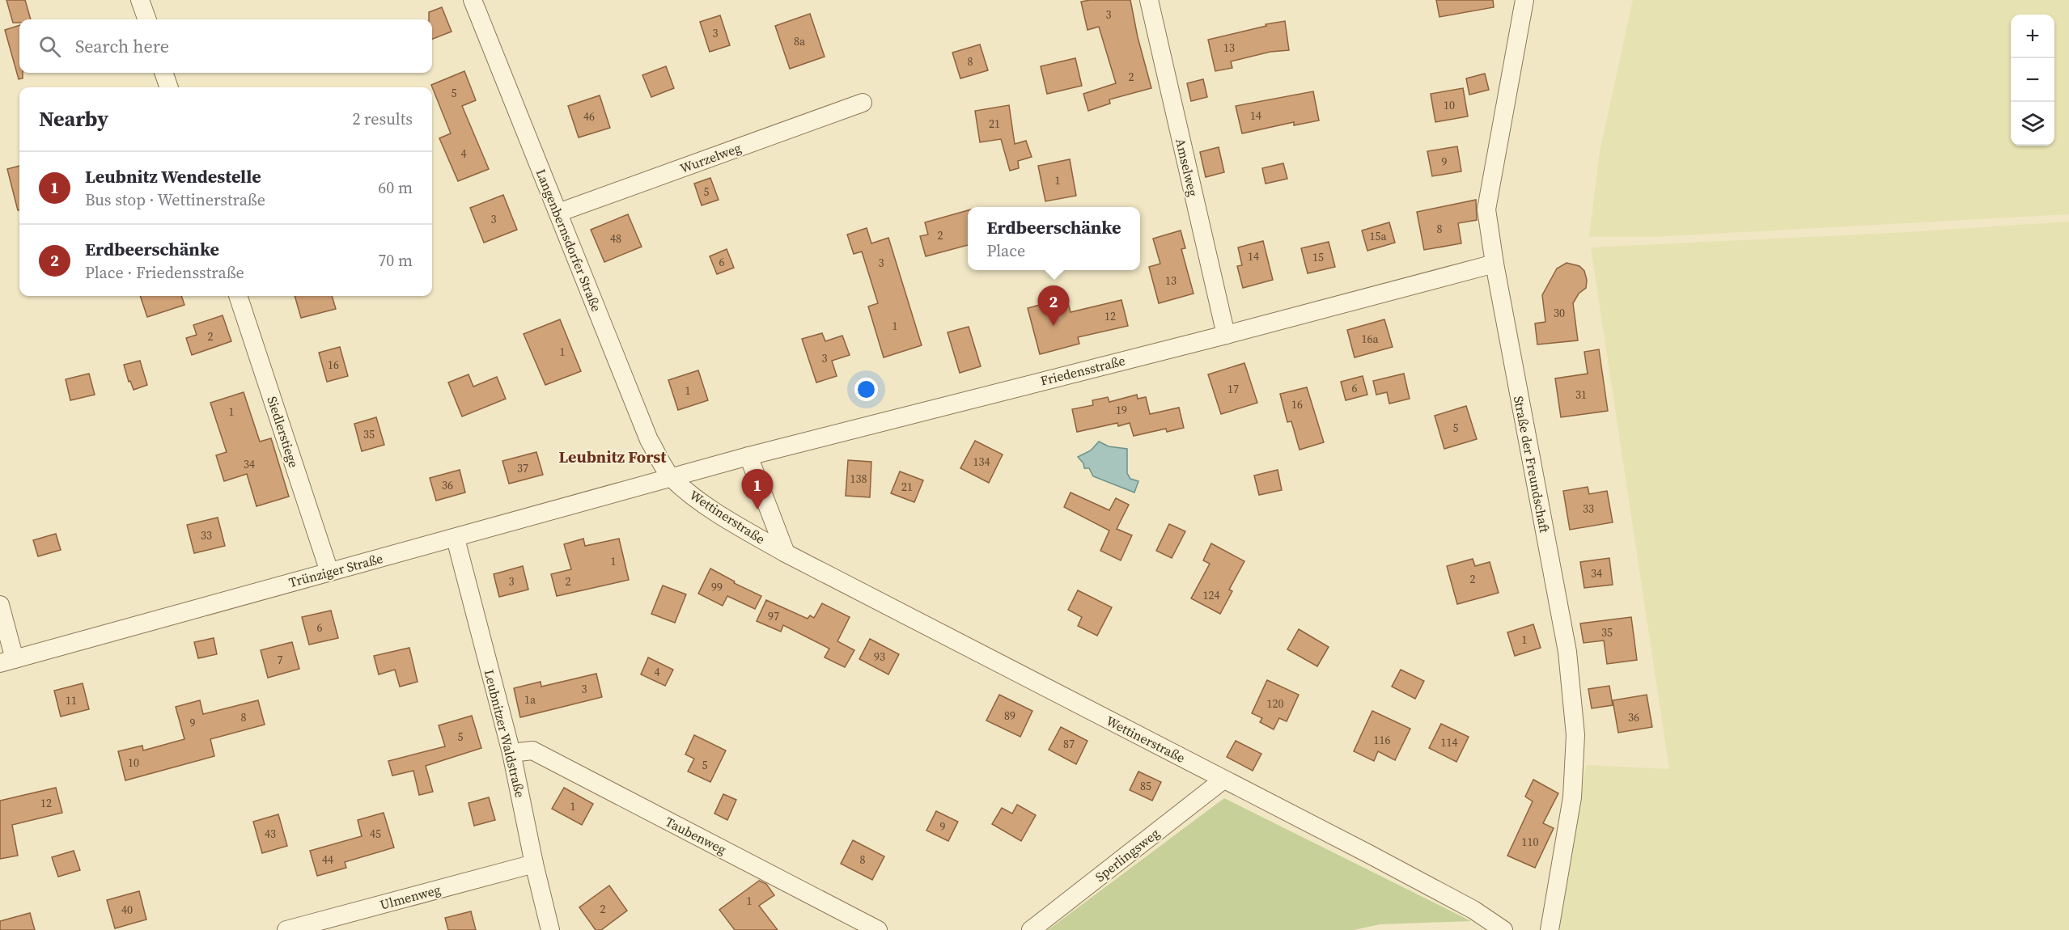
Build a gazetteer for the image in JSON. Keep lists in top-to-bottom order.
{
  "streets": {
    "street": [
      "Wurzelweg",
      "Amselweg",
      "Langenbernsdorfer Straße",
      "Friedensstraße",
      "Siedlerstiege",
      "Straße der Freundschaft",
      "Wettinerstraße",
      "Trünziger Straße",
      "Leubnitzer Waldstraße",
      "Taubenweg",
      "Sperlingsweg",
      "Ulmenweg"
    ]
  },
  "crossings": [
    ["Wurzelweg", "Langenbernsdorfer Straße"],
    ["Amselweg", "Friedensstraße"],
    ["Langenbernsdorfer Straße", "Friedensstraße"],
    ["Langenbernsdorfer Straße", "Wettinerstraße"],
    ["Langenbernsdorfer Straße", "Trünziger Straße"],
    ["Friedensstraße", "Straße der Freundschaft"],
    ["Friedensstraße", "Wettinerstraße"],
    ["Friedensstraße", "Trünziger Straße"],
    ["Siedlerstiege", "Trünziger Straße"],
    ["Wettinerstraße", "Trünziger Straße"],
    ["Wettinerstraße", "Sperlingsweg"],
    ["Trünziger Straße", "Leubnitzer Waldstraße"],
    ["Leubnitzer Waldstraße", "Taubenweg"],
    ["Leubnitzer Waldstraße", "Ulmenweg"]
  ],
  "districts": ["Leubnitz Forst"],
  "house_numbers": [
    "3",
    "3",
    "8a",
    "13",
    "8",
    "2",
    "5",
    "10",
    "14",
    "46",
    "21",
    "4",
    "9",
    "1",
    "5",
    "3",
    "8",
    "2",
    "15a",
    "48",
    "14",
    "15",
    "6",
    "3",
    "13",
    "30",
    "12",
    "1",
    "2",
    "16a",
    "1",
    "3",
    "16",
    "6",
    "17",
    "1",
    "31",
    "16",
    "19",
    "1",
    "5",
    "35",
    "134",
    "34",
    "37",
    "138",
    "36",
    "21",
    "33",
    "33",
    "1",
    "34",
    "2",
    "3",
    "2",
    "99",
    "124",
    "97",
    "6",
    "35",
    "1",
    "93",
    "7",
    "4",
    "3",
    "1a",
    "11",
    "120",
    "89",
    "8",
    "36",
    "9",
    "5",
    "116",
    "114",
    "87",
    "10",
    "5",
    "85",
    "12",
    "1",
    "9",
    "43",
    "45",
    "110",
    "44",
    "8",
    "1",
    "2",
    "40"
  ],
  "page": {
    "map_buttons": ["+", "−"],
    "search": "Search here",
    "heading": ["Nearby", "2 results"],
    "list": [
      {
        "mark": "1",
        "name": "Leubnitz Wendestelle",
        "note": "Bus stop · Wettinerstraße",
        "value": "60 m"
      },
      {
        "mark": "2",
        "name": "Erdbeerschänke",
        "note": "Place · Friedensstraße",
        "value": "70 m"
      }
    ],
    "popup": ["Erdbeerschänke", "Place"],
    "pins": ["2", "1"]
  }
}
